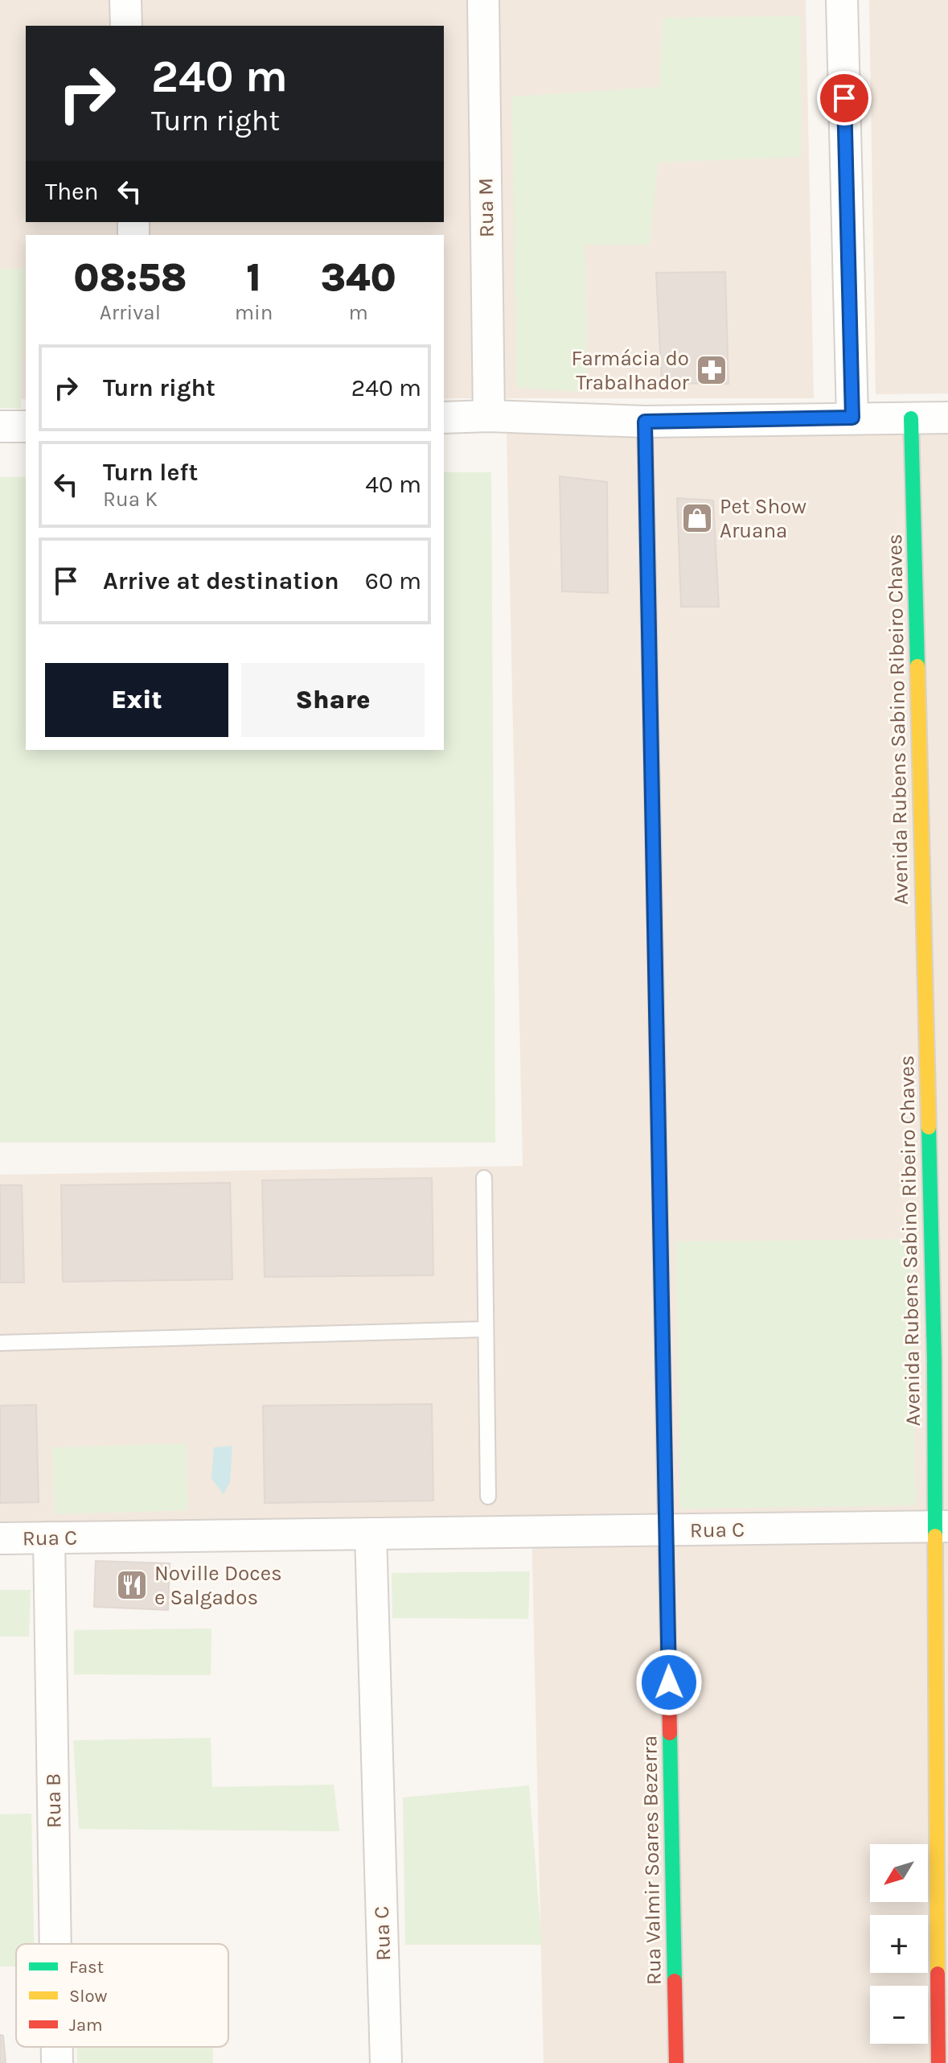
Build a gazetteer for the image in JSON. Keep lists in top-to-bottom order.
{
  "streets": {
    "street": [
      "Rua M",
      "Avenida Rubens Sabino Ribeiro Chaves",
      "Rua C",
      "Rua B",
      "Rua Valmir Soares Bezerra"
    ]
  },
  "crossings": [
    ["Avenida Rubens Sabino Ribeiro Chaves", "Rua C"],
    ["Rua C", "Rua B"],
    ["Rua C", "Rua Valmir Soares Bezerra"]
  ],
  "places": {
    "pharmacy": ["Farmácia do Trabalhador"],
    "shop": ["Pet Show Aruana"],
    "restaurant": ["Noville Doces e Salgados"]
  },
  "legend": ["Fast", "Slow", "Jam"],
  "north": "bottom left",
  "page": {
    "turn": ["240 m", "Turn right"],
    "then": "Then",
    "eta": [
      "08:58",
      "Arrival",
      "1",
      "min",
      "340",
      "m"
    ],
    "list": [
      {
        "name": "Turn right",
        "value": "240 m"
      },
      {
        "name": "Turn left",
        "note": "Rua K",
        "value": "40 m"
      },
      {
        "name": "Arrive at destination",
        "value": "60 m"
      }
    ],
    "buttons": ["Exit", "Share"],
    "map_buttons": ["+", "−"]
  }
}
